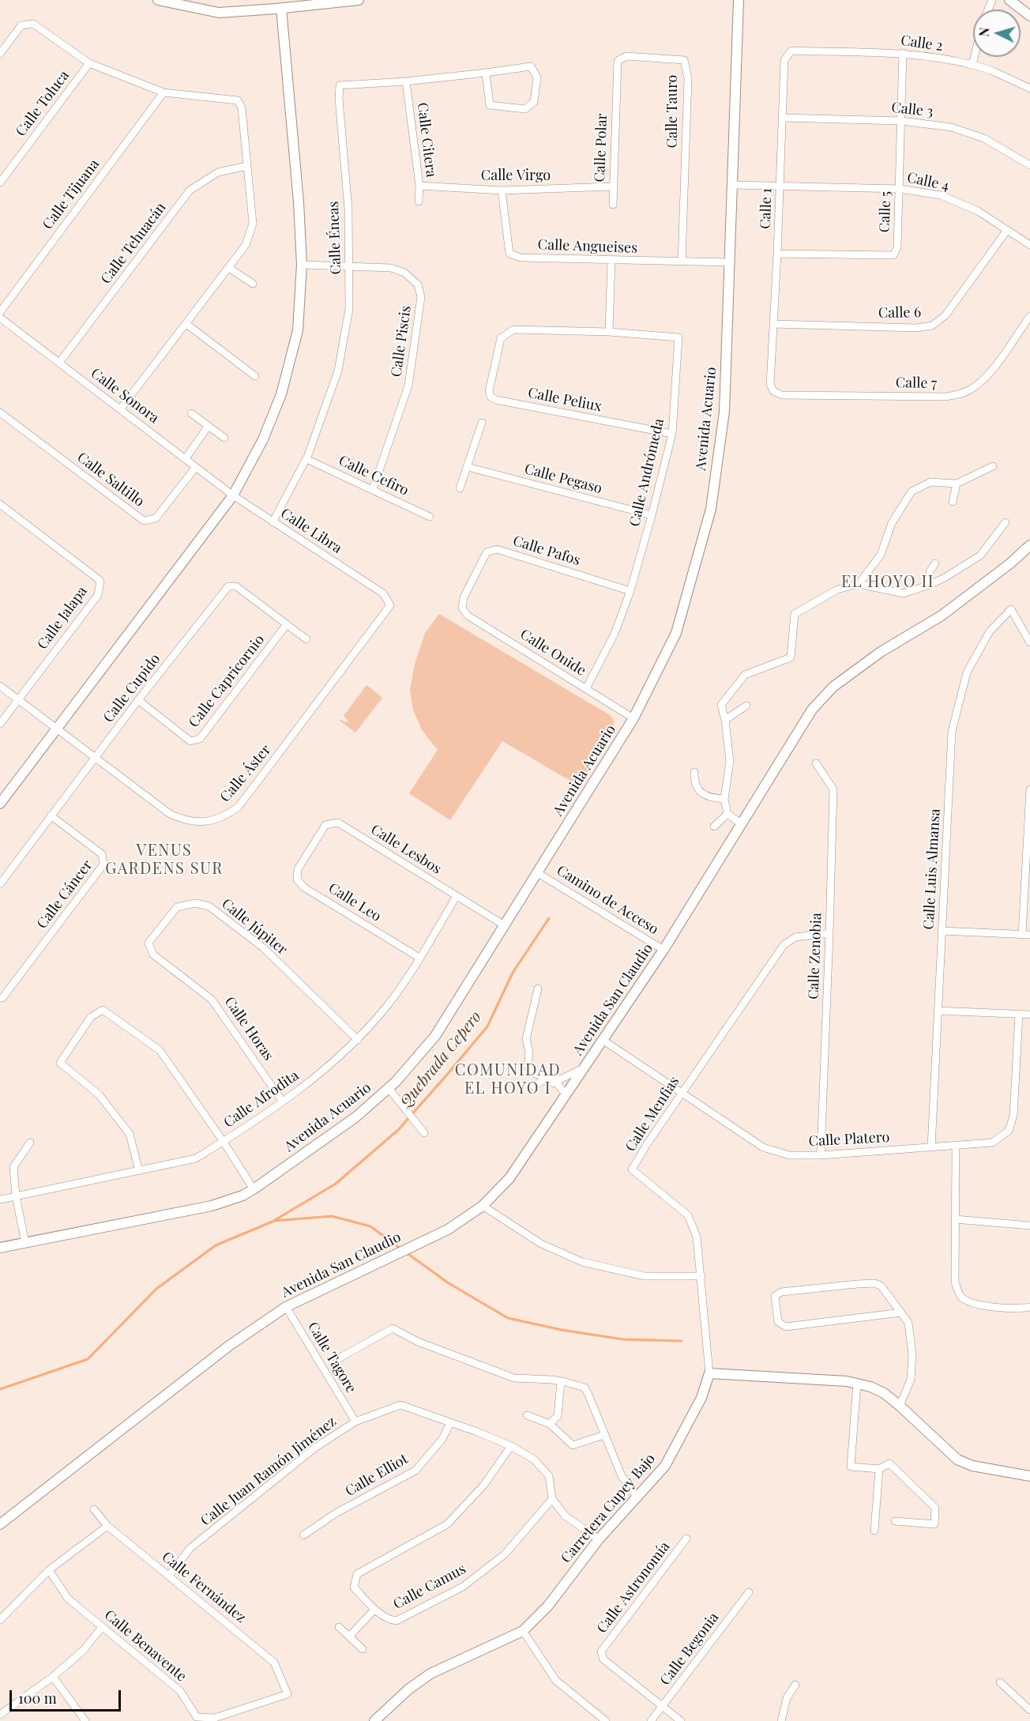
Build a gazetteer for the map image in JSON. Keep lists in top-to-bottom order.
{
  "streets": {
    "street": [
      "Calle 2",
      "Calle Toluca",
      "Calle 3",
      "Calle Tauro",
      "Calle Citera",
      "Calle Polar",
      "Calle Virgo",
      "Calle 4",
      "Calle Tijuana",
      "Calle 1",
      "Calle 5",
      "Calle Éneas",
      "Calle Tehuacán",
      "Calle Angueises",
      "Calle 6",
      "Calle Piscis",
      "Calle 7",
      "Calle Sonora",
      "Calle Peliux",
      "Avenida Acuario",
      "Calle Andrómeda",
      "Calle Cefiro",
      "Calle Pegaso",
      "Calle Saltillo",
      "Calle Libra",
      "Calle Pafos",
      "Calle Jalapa",
      "Calle Onide",
      "Calle Capricornio",
      "Calle Cupido",
      "Calle Áster",
      "Calle Lesbos",
      "Calle Luis Almansa",
      "Calle Cáncer",
      "Camino de Acceso",
      "Calle Leo",
      "Calle Júpiter",
      "Calle Zenobia",
      "Avenida San Claudio",
      "Calle Horas",
      "Calle Afrodita",
      "Calle Menfias",
      "Calle Platero",
      "Calle Tagore",
      "Calle Juan Ramón Jiménez",
      "Calle Elliot",
      "Carretera Cupey Bajo",
      "Calle Camus",
      "Calle Fernández",
      "Calle Astronomía",
      "Calle Benavente",
      "Calle Begonia"
    ]
  },
  "crossings": [
    ["Calle 2", "Calle 1"],
    ["Calle 2", "Calle 5"],
    ["Calle 3", "Calle 1"],
    ["Calle 3", "Calle 5"],
    ["Calle Tauro", "Calle Polar"],
    ["Calle Tauro", "Calle Angueises"],
    ["Calle Citera", "Calle Virgo"],
    ["Calle Citera", "Calle Éneas"],
    ["Calle Polar", "Calle Virgo"],
    ["Calle Virgo", "Calle Angueises"],
    ["Calle 4", "Calle 1"],
    ["Calle 4", "Calle 5"],
    ["Calle 4", "Calle 6"],
    ["Calle 4", "Avenida Acuario"],
    ["Calle 1", "Calle 5"],
    ["Calle 1", "Calle 6"],
    ["Calle 1", "Calle 7"],
    ["Calle Éneas", "Calle Piscis"],
    ["Calle Éneas", "Calle Cefiro"],
    ["Calle Éneas", "Calle Libra"],
    ["Calle Tehuacán", "Calle Sonora"],
    ["Calle Angueises", "Avenida Acuario"],
    ["Calle Piscis", "Calle Cefiro"],
    ["Calle Sonora", "Calle Saltillo"],
    ["Calle Sonora", "Calle Libra"],
    ["Calle Peliux", "Calle Andrómeda"],
    ["Avenida Acuario", "Calle Onide"],
    ["Avenida Acuario", "Calle Lesbos"],
    ["Avenida Acuario", "Camino de Acceso"],
    ["Calle Andrómeda", "Calle Pegaso"],
    ["Calle Andrómeda", "Calle Pafos"],
    ["Calle Andrómeda", "Calle Onide"],
    ["Calle Libra", "Calle Áster"],
    ["Calle Pafos", "Calle Onide"],
    ["Calle Jalapa", "Calle Áster"],
    ["Calle Capricornio", "Calle Cupido"],
    ["Calle Cupido", "Calle Áster"],
    ["Calle Cupido", "Calle Cáncer"],
    ["Calle Lesbos", "Calle Leo"],
    ["Calle Lesbos", "Calle Afrodita"],
    ["Calle Luis Almansa", "Calle Platero"],
    ["Camino de Acceso", "Avenida San Claudio"],
    ["Calle Leo", "Calle Afrodita"],
    ["Calle Júpiter", "Calle Horas"],
    ["Calle Júpiter", "Calle Afrodita"],
    ["Calle Zenobia", "Calle Menfias"],
    ["Calle Zenobia", "Calle Platero"],
    ["Avenida San Claudio", "Calle Platero"],
    ["Avenida San Claudio", "Calle Tagore"],
    ["Calle Horas", "Calle Afrodita"],
    ["Calle Menfias", "Calle Platero"],
    ["Calle Menfias", "Carretera Cupey Bajo"],
    ["Calle Tagore", "Calle Juan Ramón Jiménez"],
    ["Calle Juan Ramón Jiménez", "Calle Elliot"],
    ["Calle Juan Ramón Jiménez", "Carretera Cupey Bajo"],
    ["Calle Juan Ramón Jiménez", "Calle Camus"],
    ["Calle Juan Ramón Jiménez", "Calle Fernández"],
    ["Calle Fernández", "Calle Benavente"],
    ["Calle Astronomía", "Calle Begonia"]
  ],
  "districts": ["EL HOYO II", "VENUS GARDENS SUR", "COMUNIDAD EL HOYO I"],
  "water": ["Quebrada Cepero"],
  "scale_bar": "100 m",
  "north": "left"
}
